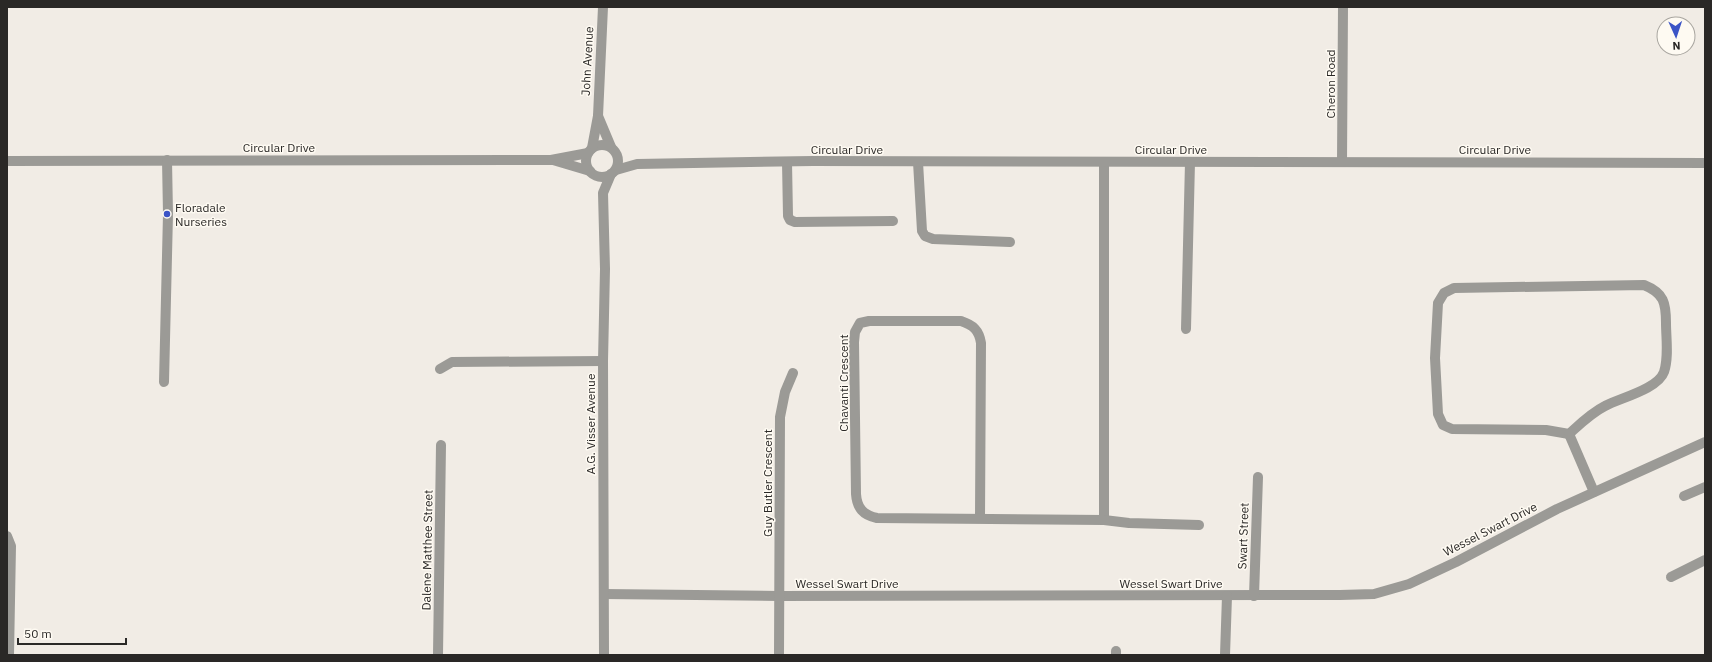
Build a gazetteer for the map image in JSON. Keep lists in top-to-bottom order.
{
  "streets": {
    "street": [
      "John Avenue",
      "Cheron Road",
      "Circular Drive",
      "Chavanti Crescent",
      "A.G. Visser Avenue",
      "Guy Butler Crescent",
      "Wessel Swart Drive",
      "Swart Street",
      "Dalene Matthee Street"
    ]
  },
  "crossings": [
    ["John Avenue", "Circular Drive"],
    ["John Avenue", "A.G. Visser Avenue"],
    ["Cheron Road", "Circular Drive"],
    ["Circular Drive", "A.G. Visser Avenue"],
    ["A.G. Visser Avenue", "Wessel Swart Drive"],
    ["Guy Butler Crescent", "Wessel Swart Drive"],
    ["Wessel Swart Drive", "Swart Street"]
  ],
  "places": ["Floradale Nurseries"],
  "scale_bar": "50 m",
  "north": "bottom"
}
